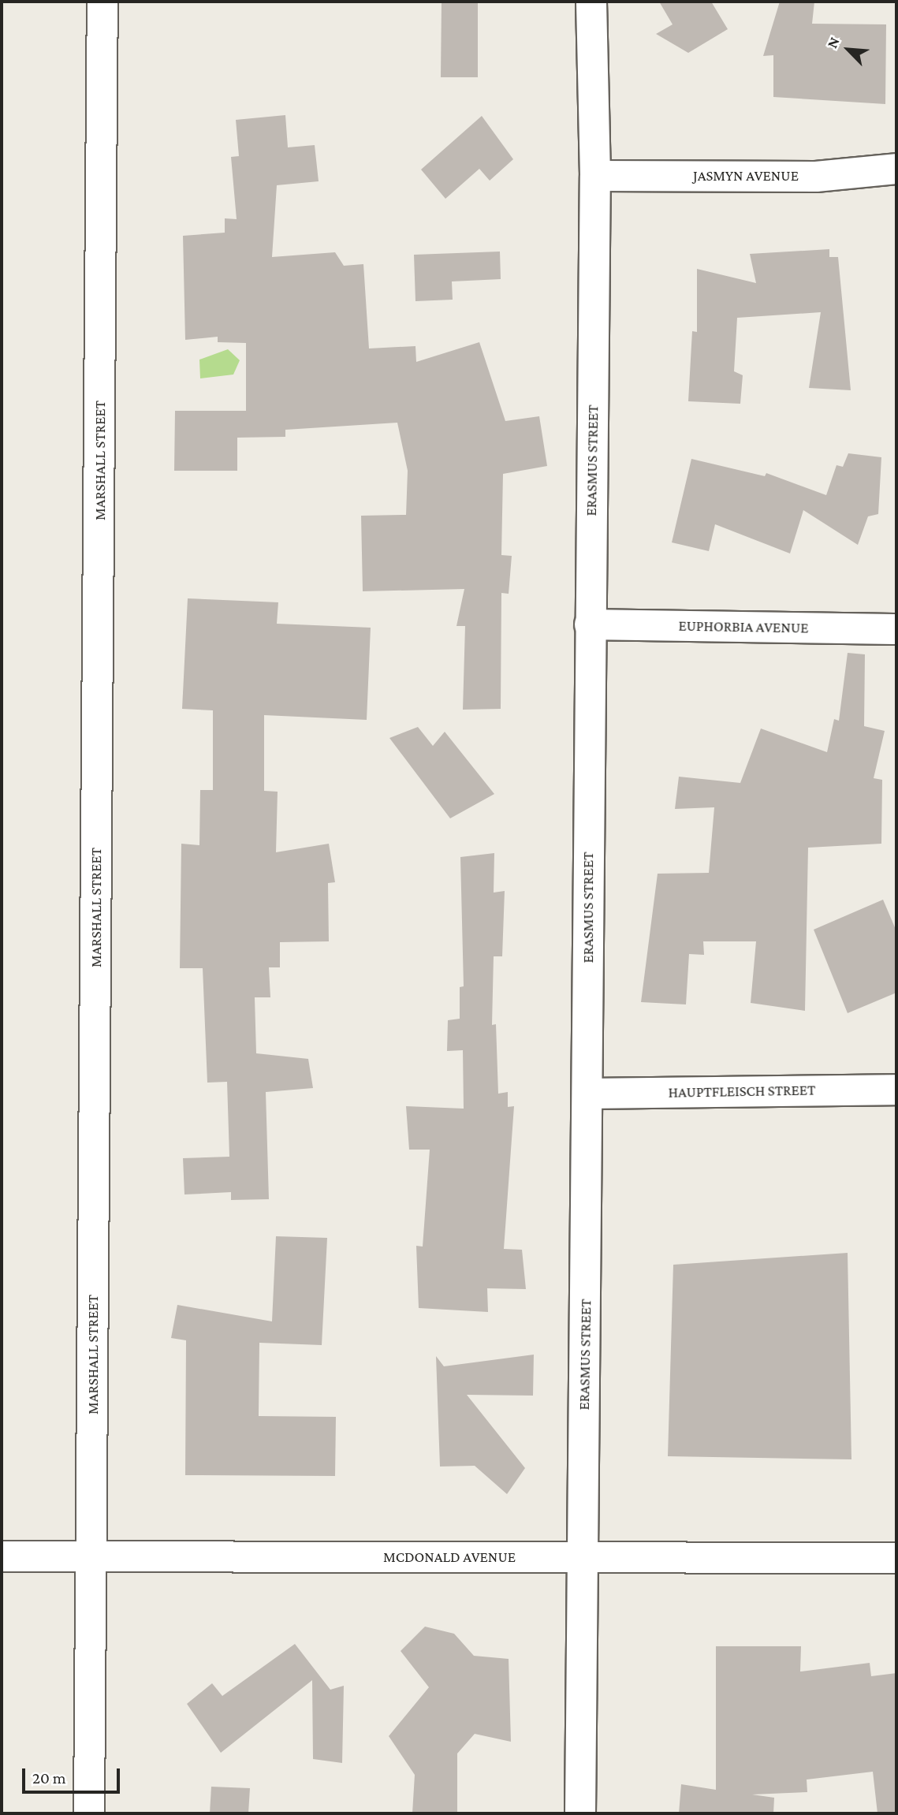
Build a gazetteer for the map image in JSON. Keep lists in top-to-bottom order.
{
  "streets": {
    "street": [
      "JASMYN AVENUE",
      "MARSHALL STREET",
      "ERASMUS STREET",
      "EUPHORBIA AVENUE",
      "HAUPTFLEISCH STREET",
      "MCDONALD AVENUE"
    ]
  },
  "crossings": [
    ["JASMYN AVENUE", "ERASMUS STREET"],
    ["MARSHALL STREET", "MCDONALD AVENUE"],
    ["ERASMUS STREET", "EUPHORBIA AVENUE"],
    ["ERASMUS STREET", "HAUPTFLEISCH STREET"],
    ["ERASMUS STREET", "MCDONALD AVENUE"]
  ],
  "scale_bar": "20 m",
  "north": "top left"
}
